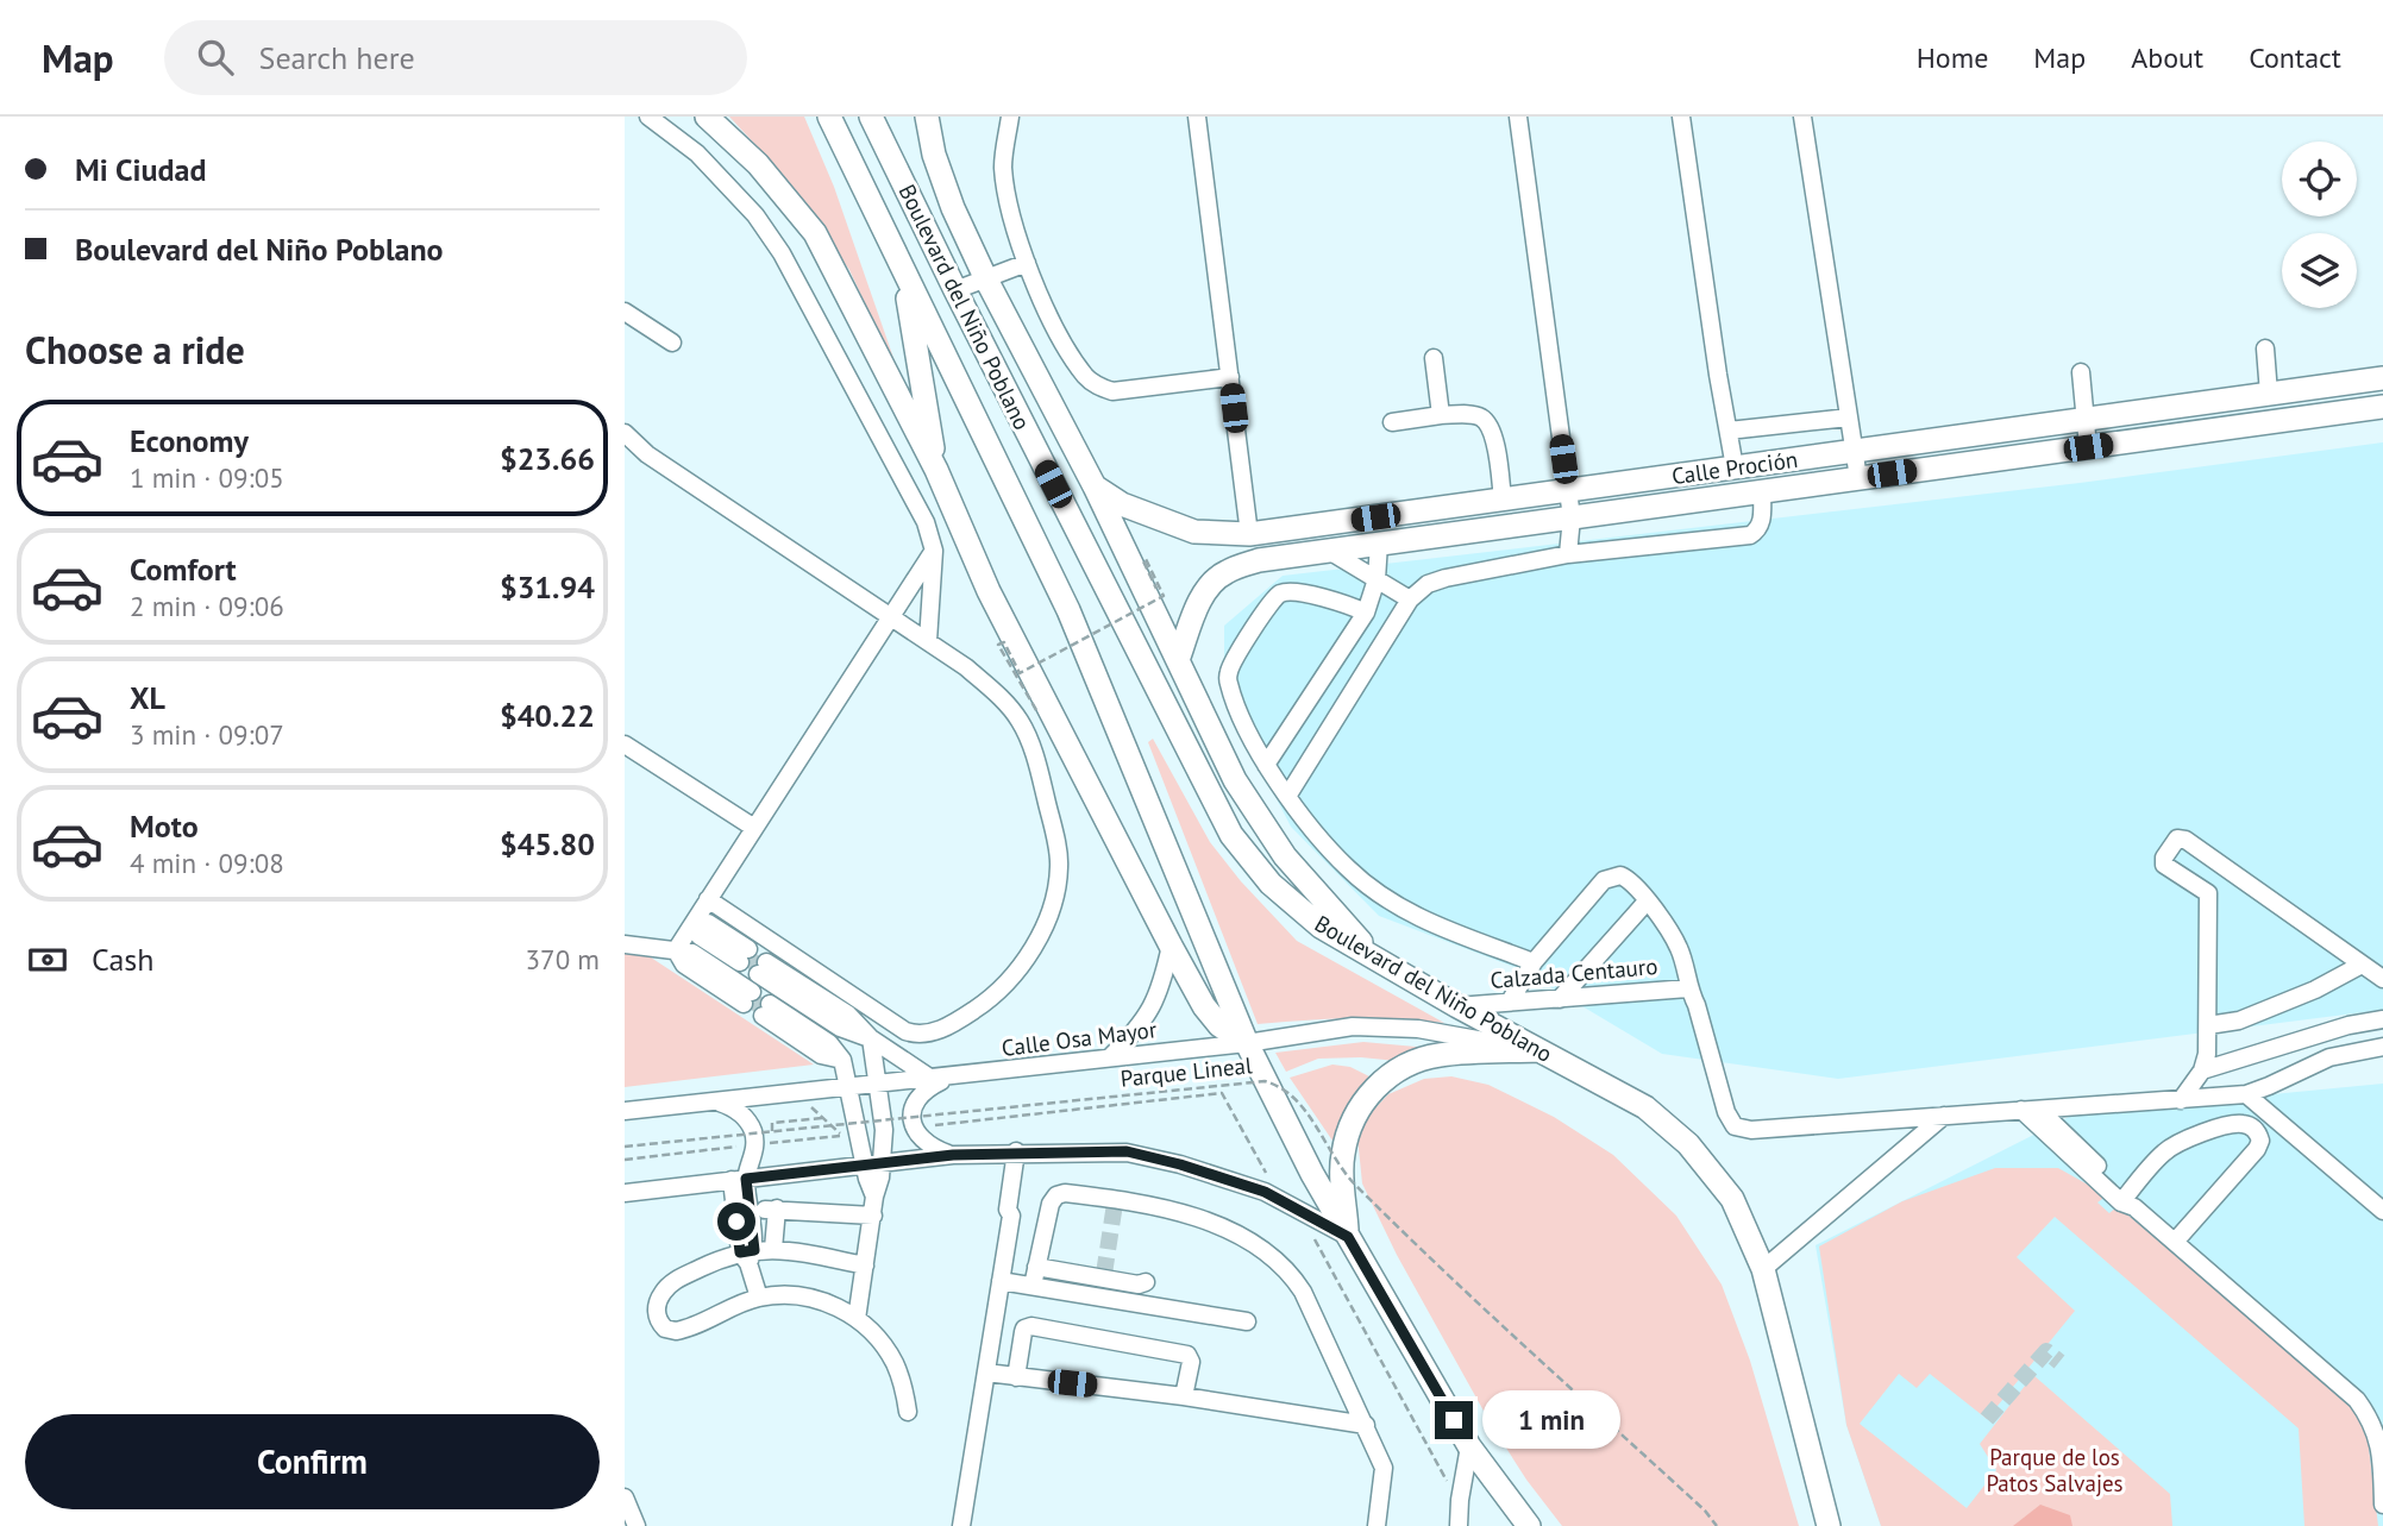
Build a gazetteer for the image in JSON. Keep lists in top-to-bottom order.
{
  "streets": {
    "main road": ["Boulevard del Niño Poblano", "Calle Proción"],
    "street": ["Calzada Centauro", "Calle Osa Mayor"],
    "path": ["Parque Lineal"]
  },
  "crossings": [
    ["Boulevard del Niño Poblano", "Calzada Centauro"],
    ["Boulevard del Niño Poblano", "Calle Osa Mayor"]
  ],
  "parks": ["Parque de los Patos Salvajes"],
  "page": {
    "header": "Map",
    "search": "Search here",
    "nav": [
      "Home",
      "Map",
      "About",
      "Contact"
    ],
    "banner": ["Mi Ciudad", "Boulevard del Niño Poblano"],
    "heading": "Choose a ride",
    "list": [
      {
        "name": "Economy",
        "note": "1 min · 09:05",
        "value": "$23.66"
      },
      {
        "name": "Comfort",
        "note": "2 min · 09:06",
        "value": "$31.94"
      },
      {
        "name": "XL",
        "note": "3 min · 09:07",
        "value": "$40.22"
      },
      {
        "name": "Moto",
        "note": "4 min · 09:08",
        "value": "$45.80"
      }
    ],
    "pay": ["Cash", "370 m"],
    "bubble": "1 min",
    "buttons": "Confirm"
  }
}
